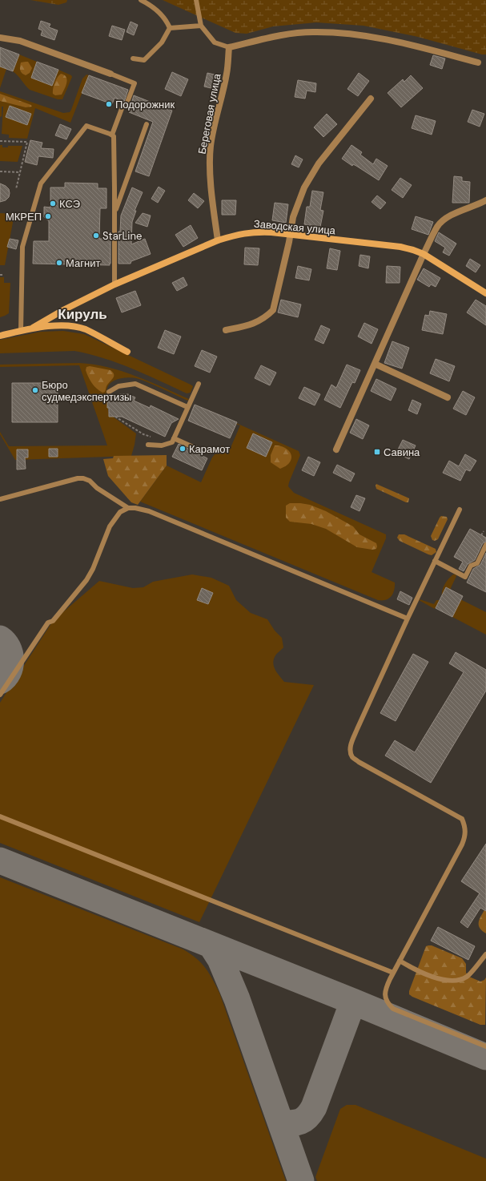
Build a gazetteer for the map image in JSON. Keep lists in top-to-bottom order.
{
  "streets": {
    "street": ["Береговая улица", "Заводская улица"]
  },
  "crossings": [
    ["Береговая улица", "Заводская улица"]
  ],
  "districts": ["Кируль"],
  "places": {
    "other": [
      "Подорожник",
      "КСЭ",
      "МКРЕП",
      "StarLine",
      "Магнит",
      "Бюро судмедэкспертизы",
      "Карамот"
    ],
    "transit": ["Савина"]
  }
}
